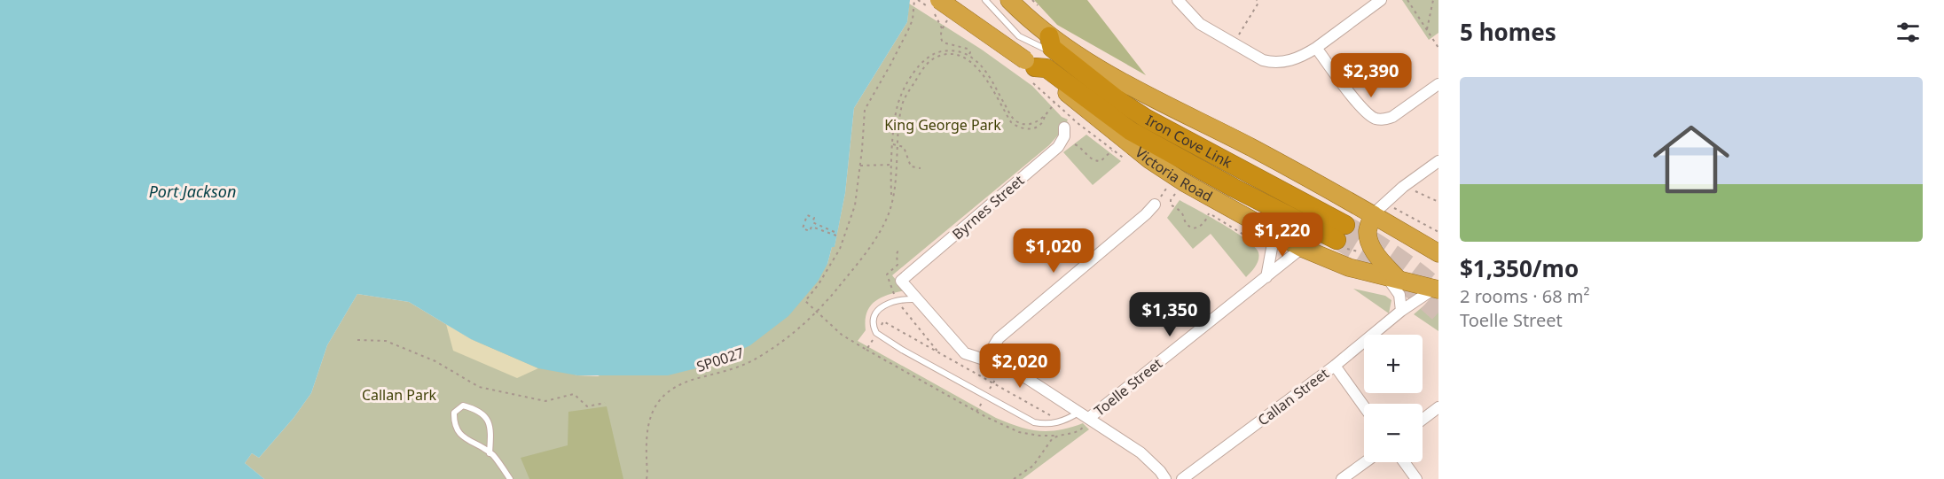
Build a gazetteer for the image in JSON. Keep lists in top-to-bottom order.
{
  "streets": {
    "highway": ["Iron Cove Link", "Victoria Road"],
    "street": ["Byrnes Street", "Toelle Street", "Callan Street"],
    "path": ["SP0027"]
  },
  "crossings": [
    ["Iron Cove Link", "Victoria Road"],
    ["Victoria Road", "Toelle Street"],
    ["Victoria Road", "Callan Street"]
  ],
  "water": ["Port Jackson"],
  "parks": ["King George Park", "Callan Park"],
  "page": {
    "heading": "5 homes",
    "price": [
      "$2,390",
      "$1,220",
      "$1,020",
      "$1,350",
      "$2,020"
    ],
    "list": [
      {
        "name": "$1,350/mo",
        "note": "2 rooms · 68 m² · Toelle Street"
      }
    ],
    "map_buttons": ["+", "−"]
  }
}
